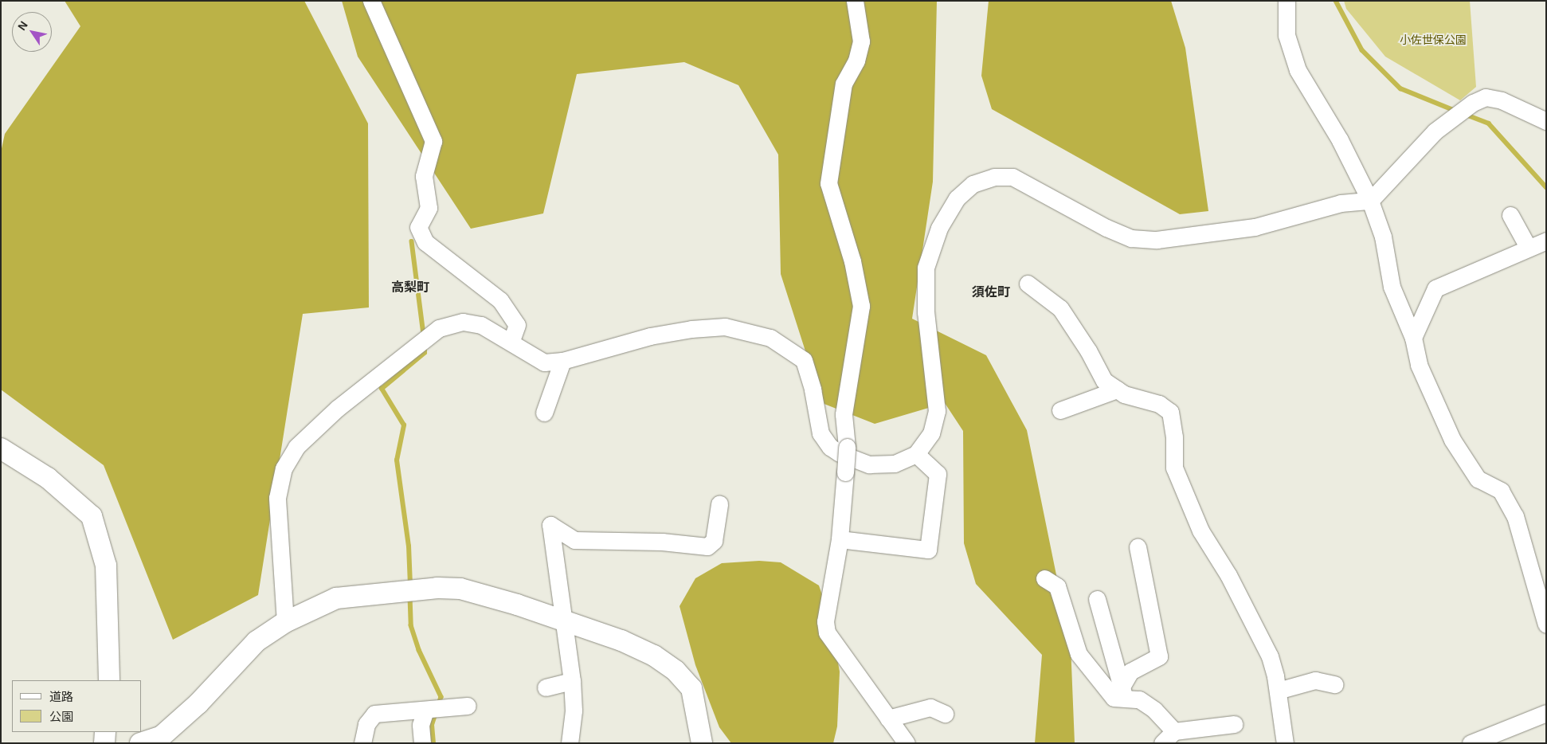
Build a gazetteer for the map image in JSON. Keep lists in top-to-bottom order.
{
  "districts": ["高梨町", "須佐町"],
  "parks": ["小佐世保公園"],
  "legend": ["道路", "公園"],
  "north": "top left"
}
